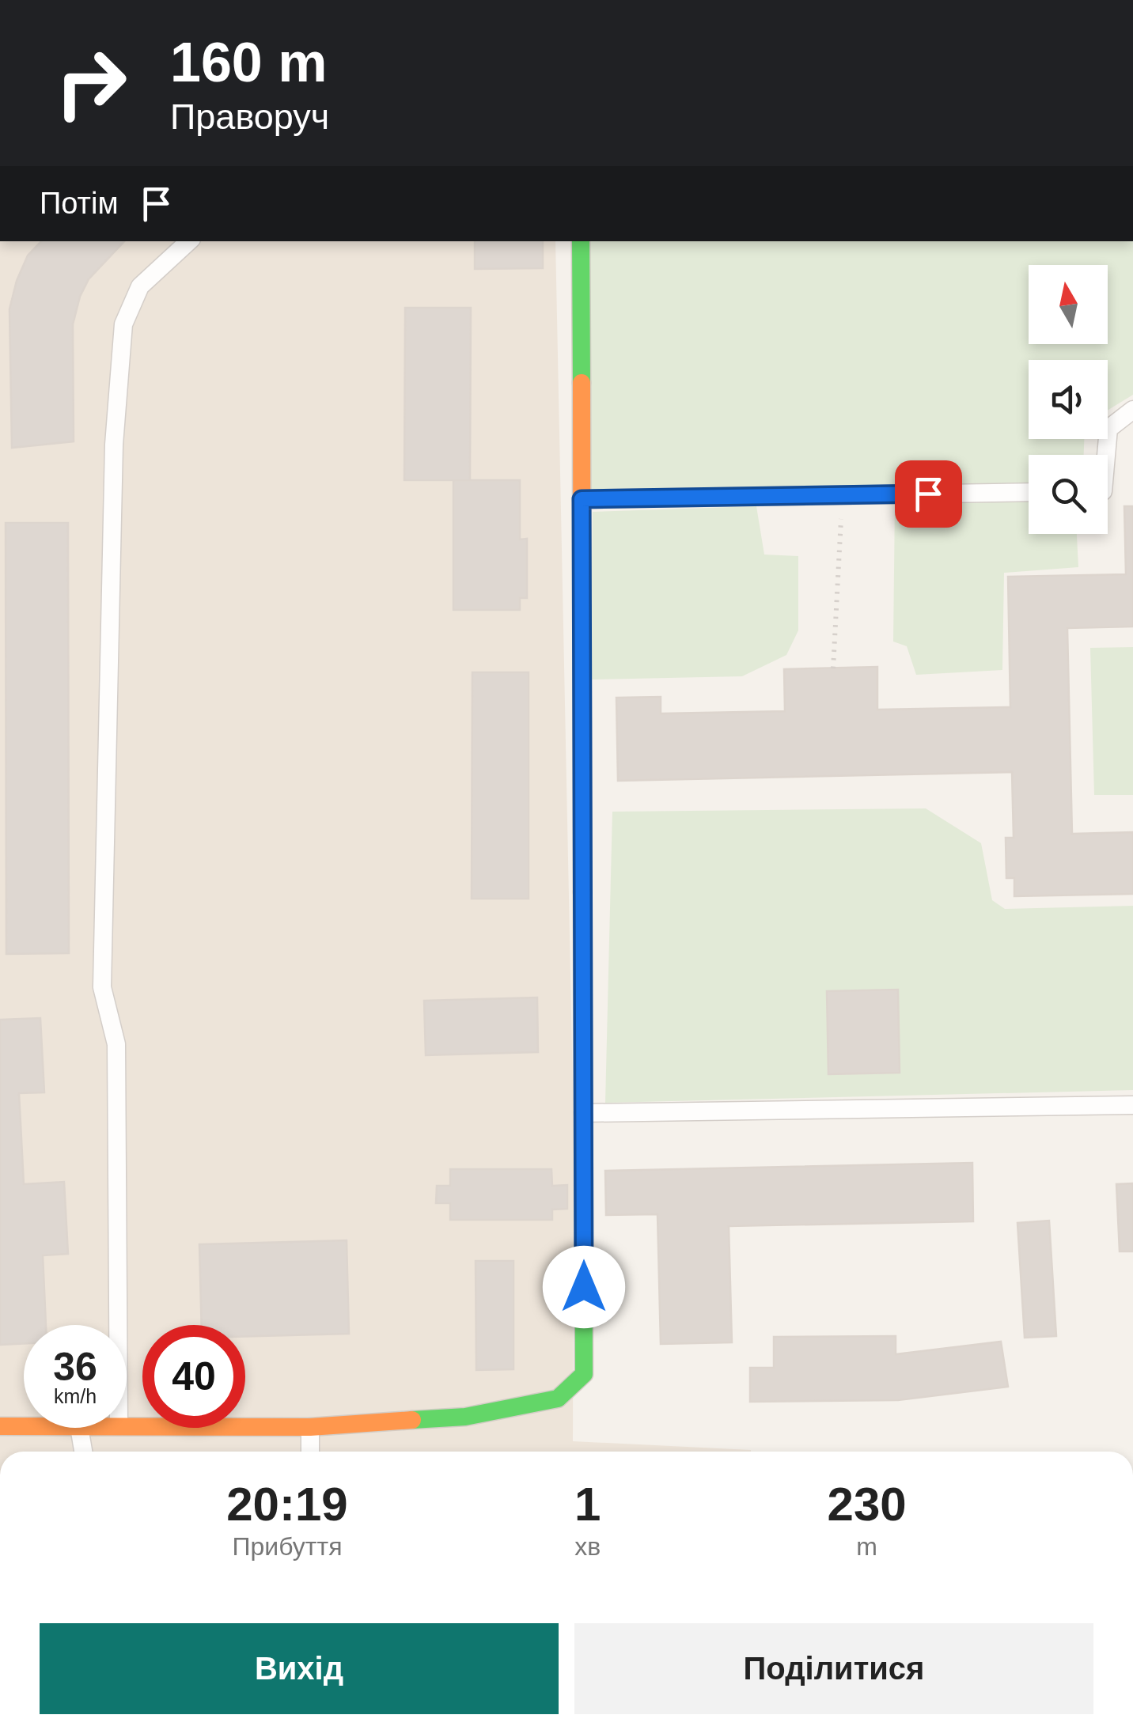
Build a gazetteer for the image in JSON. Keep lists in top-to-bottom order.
{
  "north": "top",
  "page": {
    "turn": ["160 m", "Праворуч"],
    "then": "Потім",
    "speed": "36 km/h",
    "limit": "40",
    "eta": [
      "20:19",
      "Прибуття",
      "1",
      "хв",
      "230",
      "m"
    ],
    "buttons": ["Вихід", "Поділитися"]
  }
}
